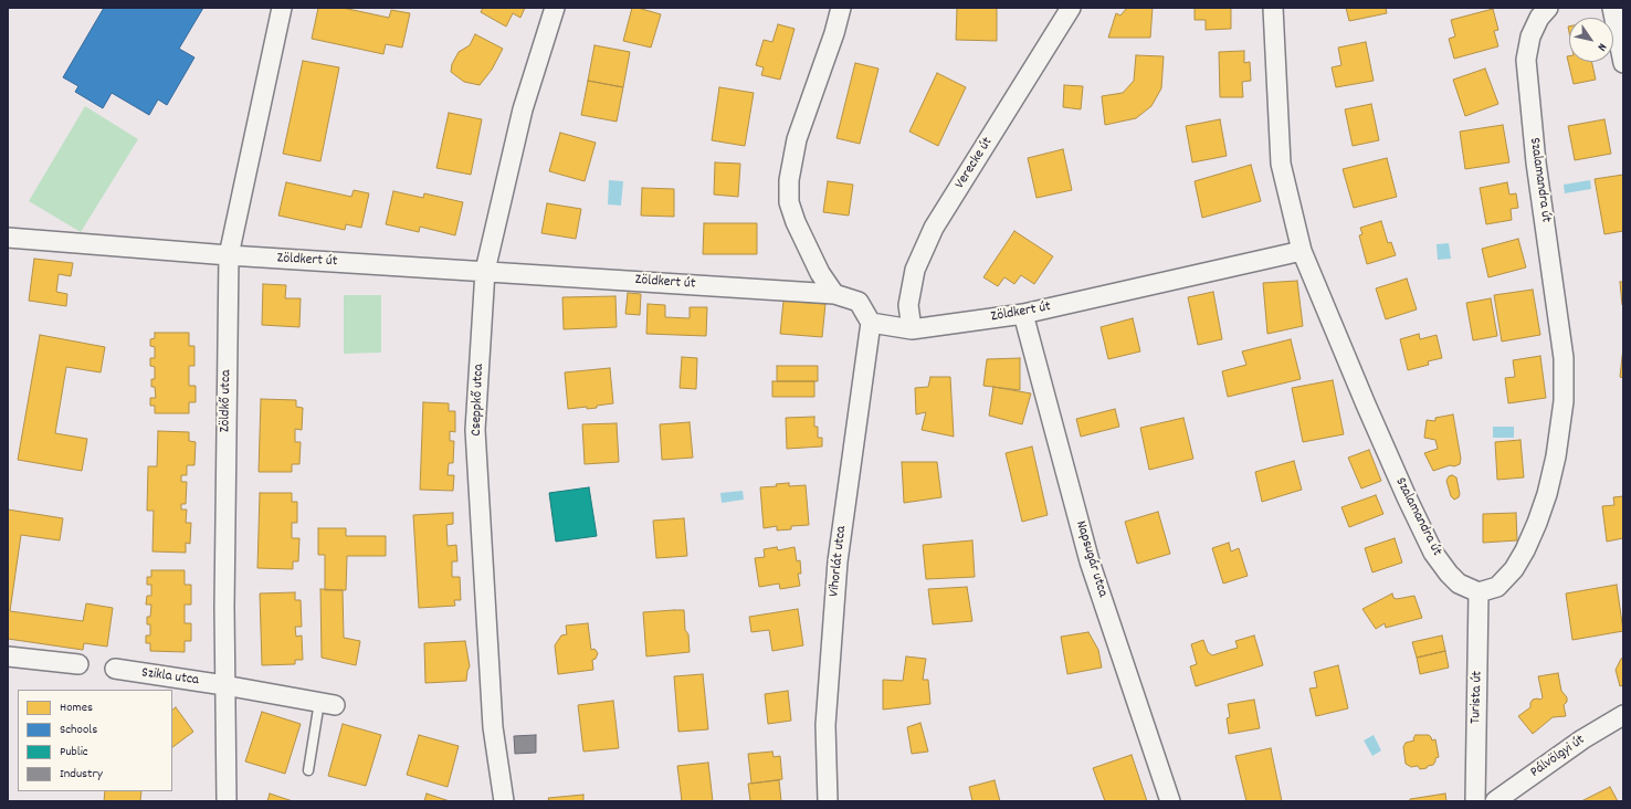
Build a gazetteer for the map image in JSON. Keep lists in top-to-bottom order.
{
  "streets": {
    "street": [
      "Verecke út",
      "Szalamandra út",
      "Zöldkert út",
      "Cseppkő utca",
      "Zöldkő utca",
      "Napsugár utca",
      "Vihorlát utca",
      "Szikla utca",
      "Turista út",
      "Pálvölgyi út"
    ]
  },
  "crossings": [
    ["Verecke út", "Zöldkert út"],
    ["Szalamandra út", "Zöldkert út"],
    ["Szalamandra út", "Turista út"],
    ["Zöldkert út", "Cseppkő utca"],
    ["Zöldkert út", "Zöldkő utca"],
    ["Zöldkert út", "Napsugár utca"],
    ["Zöldkert út", "Vihorlát utca"],
    ["Zöldkő utca", "Szikla utca"]
  ],
  "legend": [
    "Homes",
    "Schools",
    "Public",
    "Industry"
  ],
  "north": "bottom right"
}
